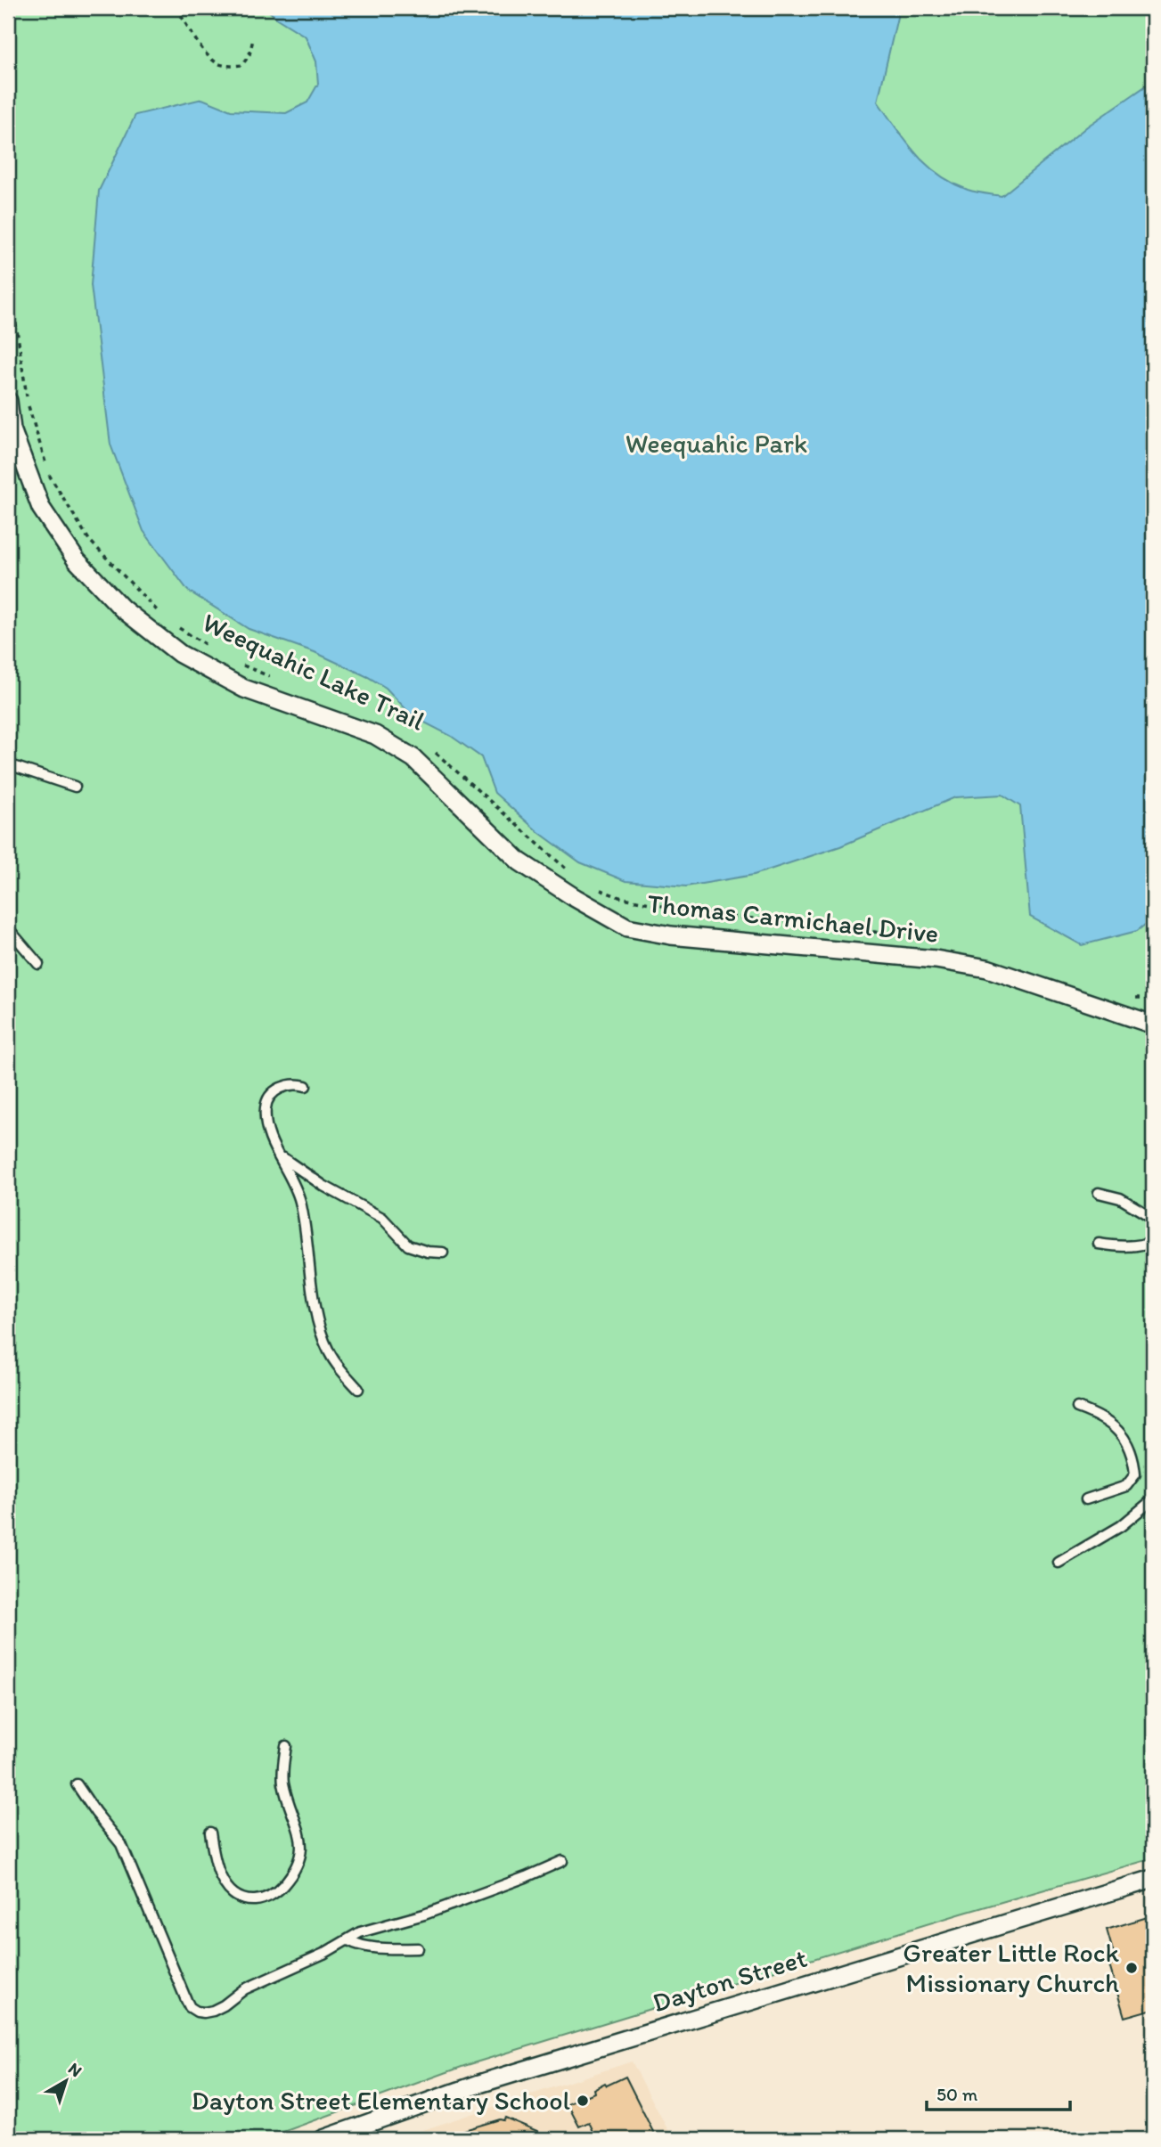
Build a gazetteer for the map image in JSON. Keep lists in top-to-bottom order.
{
  "streets": {
    "street": ["Thomas Carmichael Drive", "Dayton Street"],
    "path": ["Weequahic Lake Trail"]
  },
  "parks": ["Weequahic Park"],
  "places": ["Greater Little Rock Missionary Church", "Dayton Street Elementary School"],
  "scale_bar": "50 m",
  "north": "top right"
}
